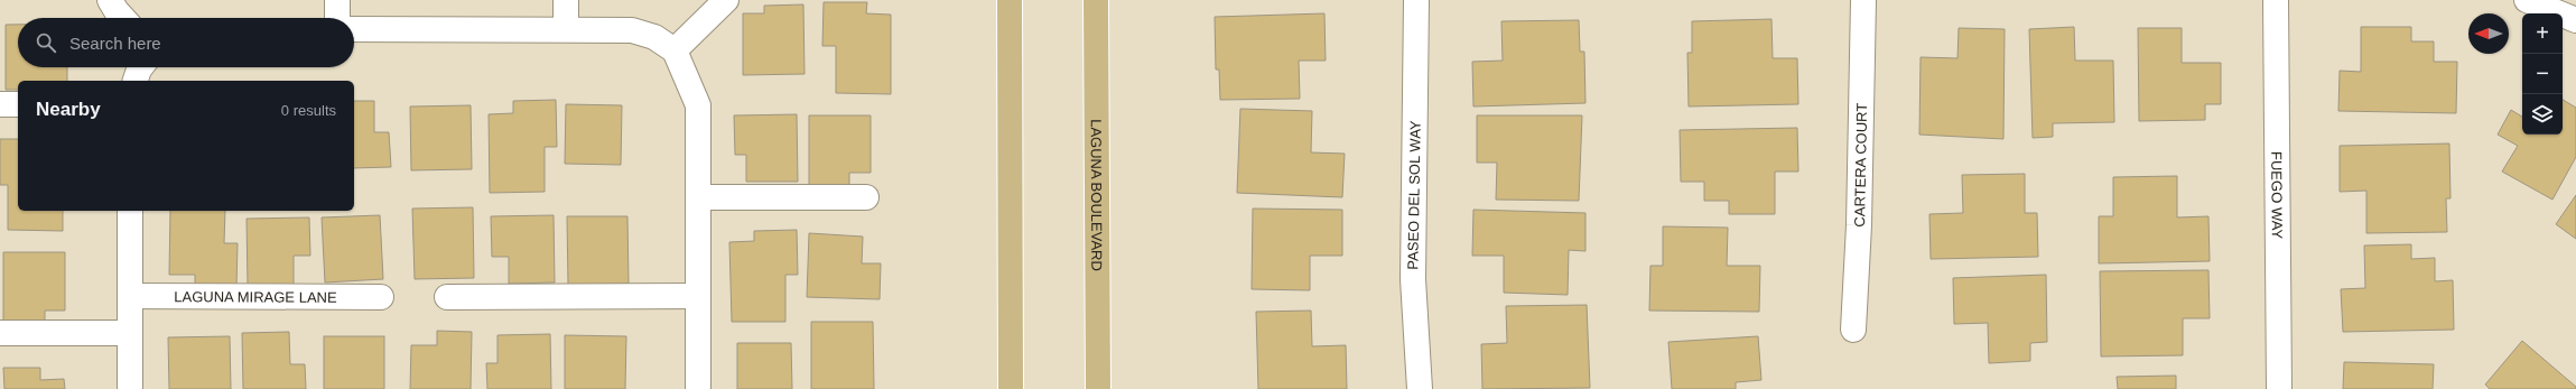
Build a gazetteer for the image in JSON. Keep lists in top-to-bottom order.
{
  "streets": {
    "main road": ["LAGUNA BOULEVARD"],
    "street": [
      "CARTERA COURT",
      "PASEO DEL SOL WAY",
      "FUEGO WAY",
      "LAGUNA MIRAGE LANE"
    ]
  },
  "north": "left",
  "page": {
    "map_buttons": ["+", "−"],
    "search": "Search here",
    "heading": ["Nearby", "0 results"]
  }
}
